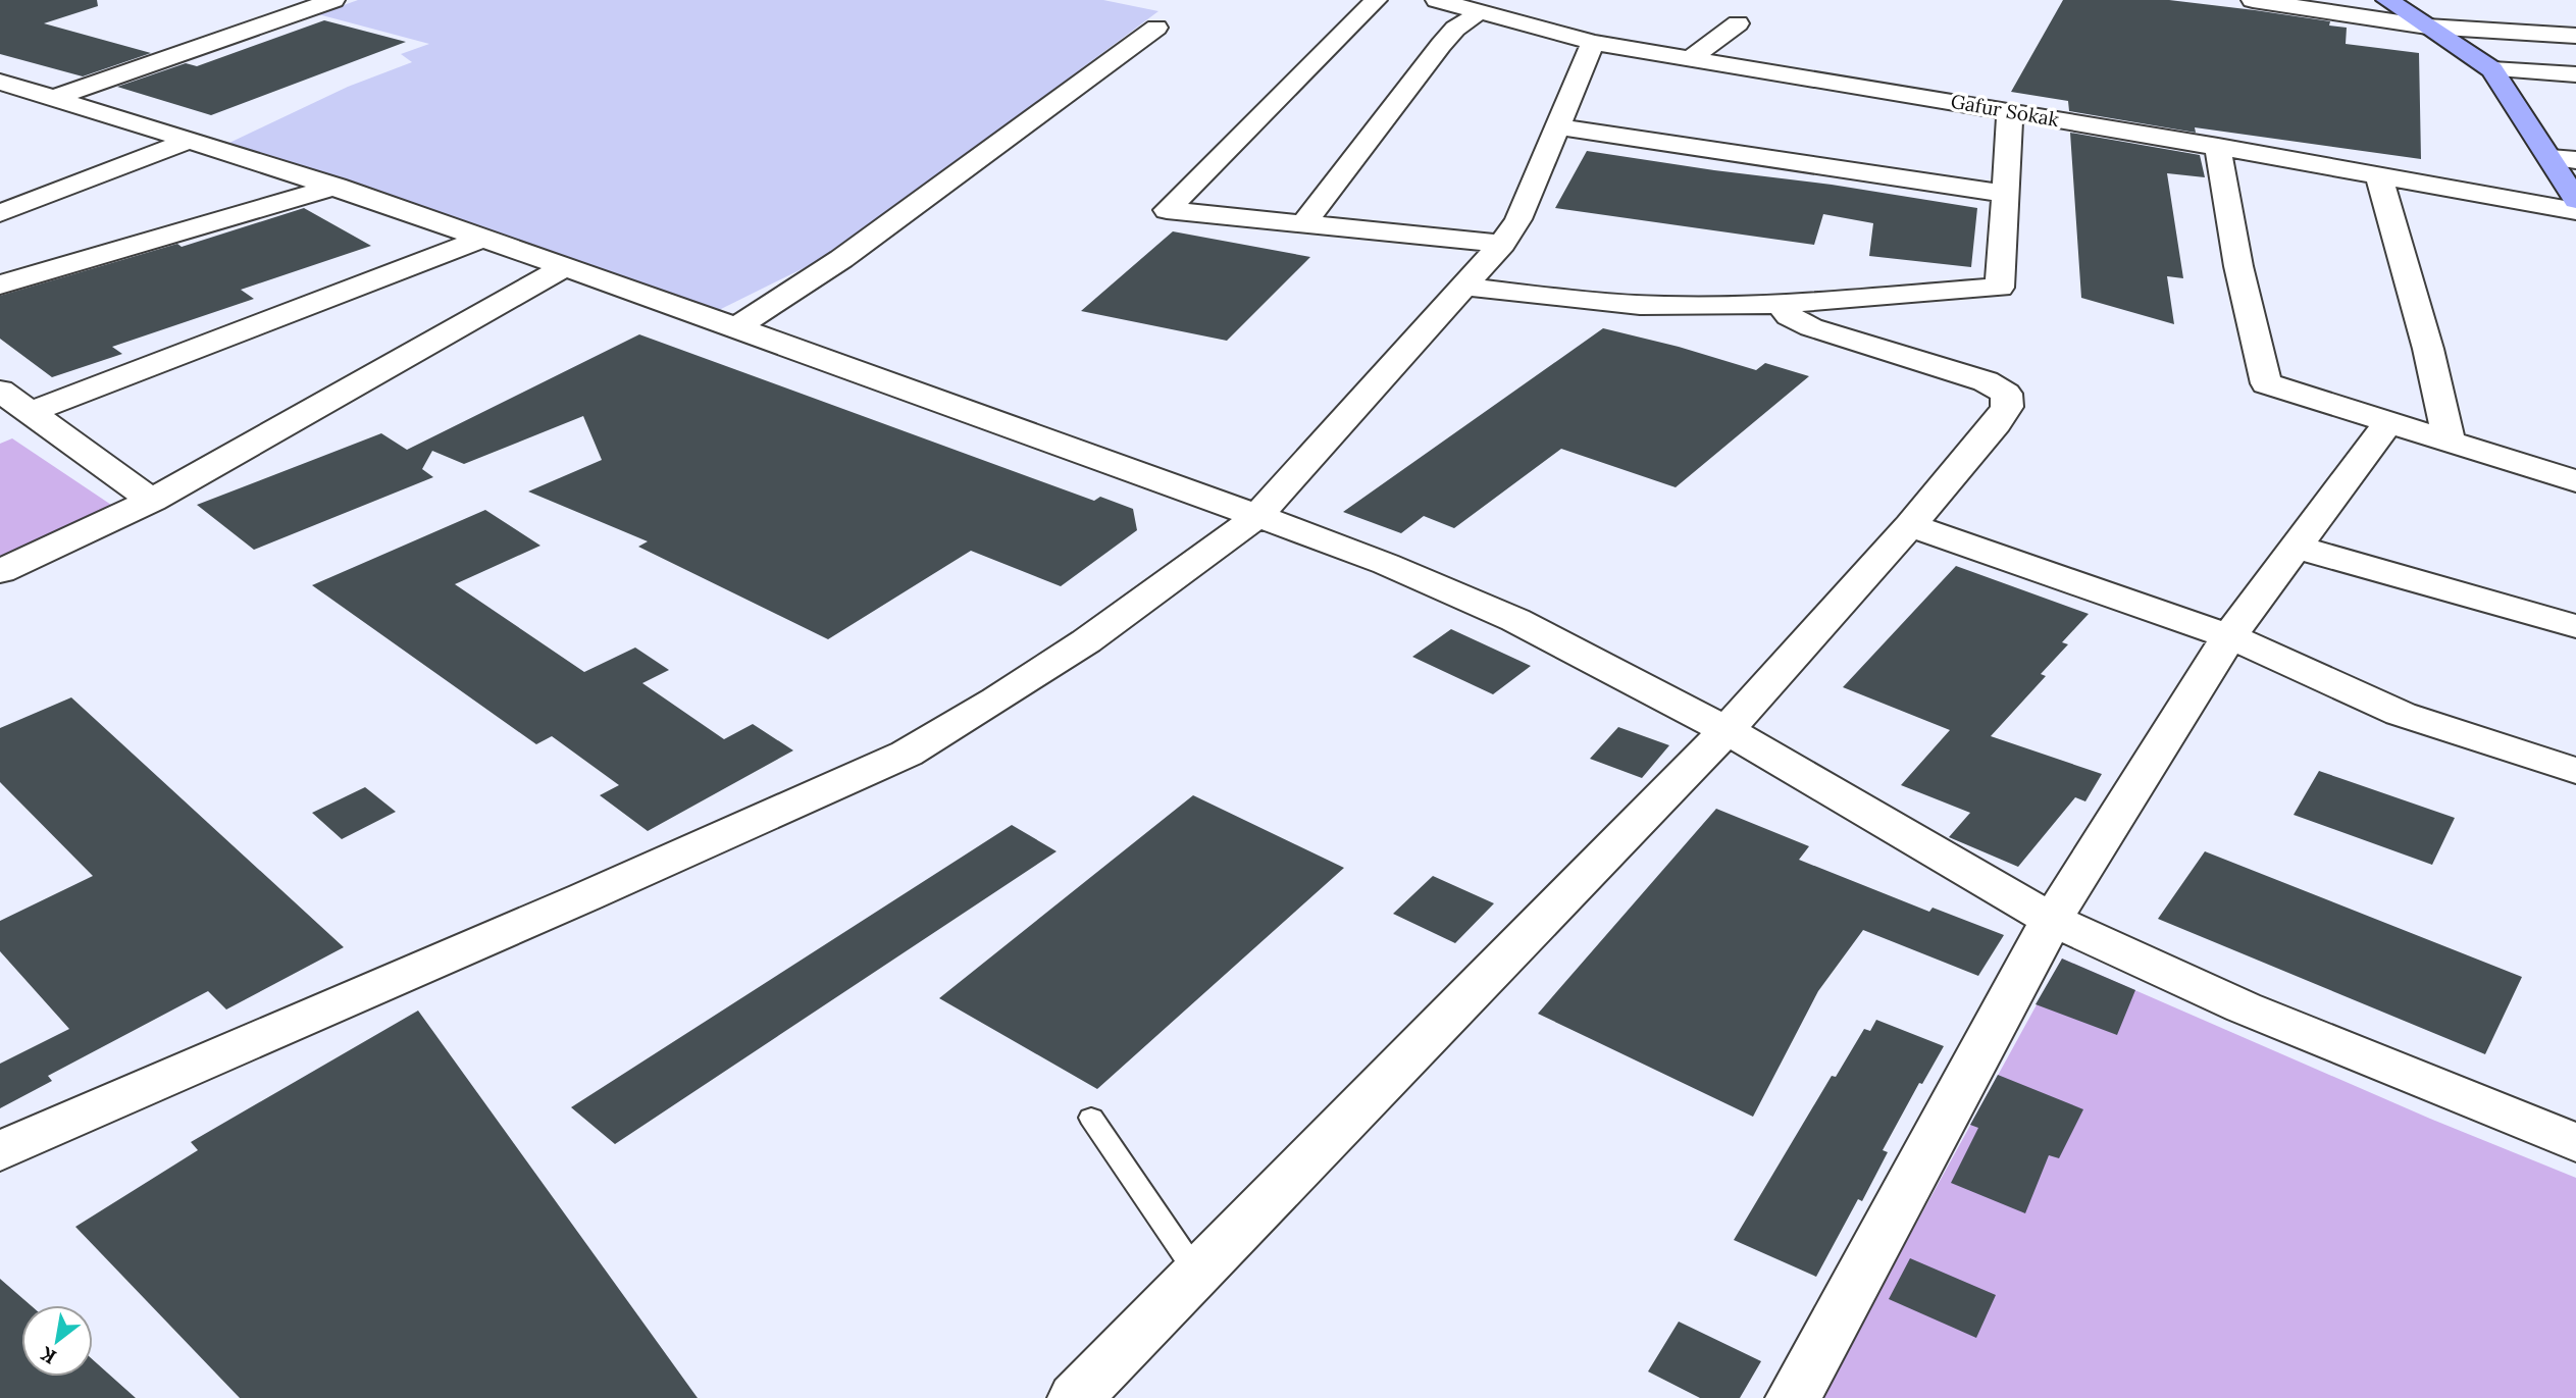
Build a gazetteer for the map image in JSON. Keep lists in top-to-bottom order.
{
  "streets": {
    "street": ["Gafur Sokak"]
  },
  "north": "bottom left"
}
